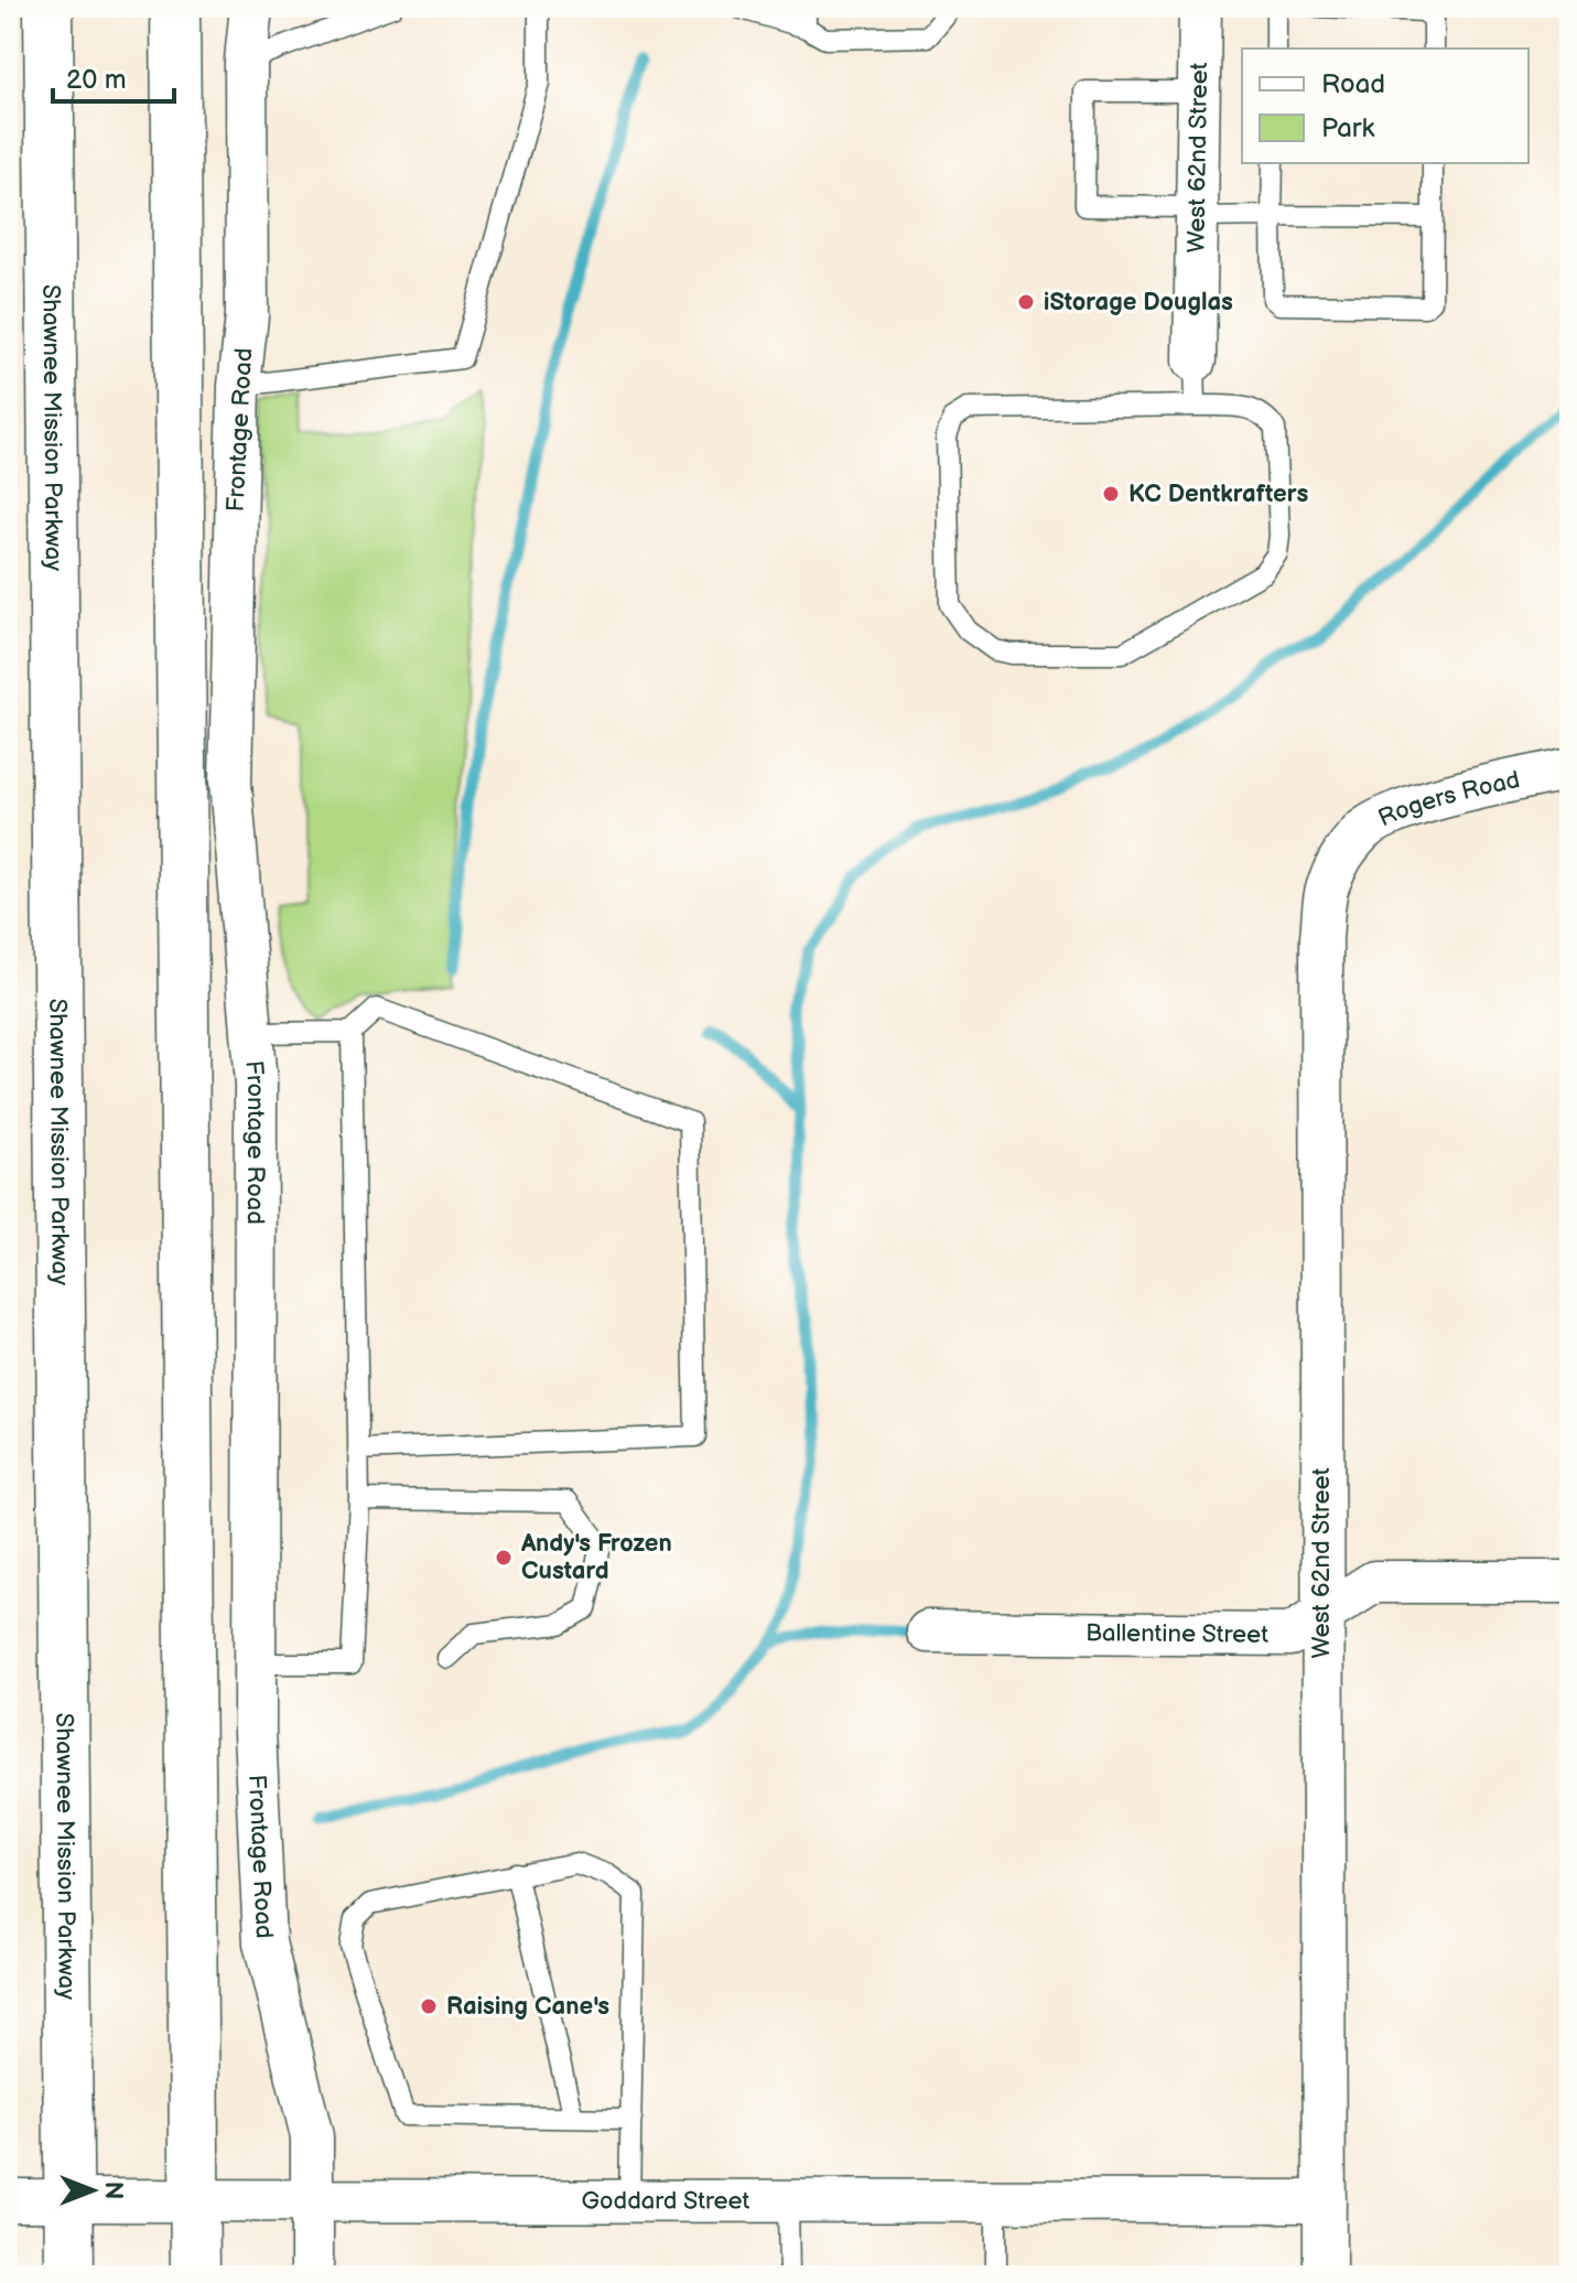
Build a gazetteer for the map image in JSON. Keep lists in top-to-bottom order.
{
  "streets": {
    "highway": ["Shawnee Mission Parkway"],
    "street": [
      "West 62nd Street",
      "Frontage Road",
      "Rogers Road",
      "Ballentine Street",
      "Goddard Street"
    ]
  },
  "crossings": [
    ["West 62nd Street", "Rogers Road"],
    ["West 62nd Street", "Ballentine Street"],
    ["West 62nd Street", "Goddard Street"],
    ["Shawnee Mission Parkway", "Goddard Street"],
    ["Frontage Road", "Goddard Street"]
  ],
  "places": [
    "iStorage Douglas",
    "KC Dentkrafters",
    "Andy's Frozen Custard",
    "Raising Cane's"
  ],
  "legend": ["Road", "Park"],
  "scale_bar": "20 m",
  "north": "right"
}
